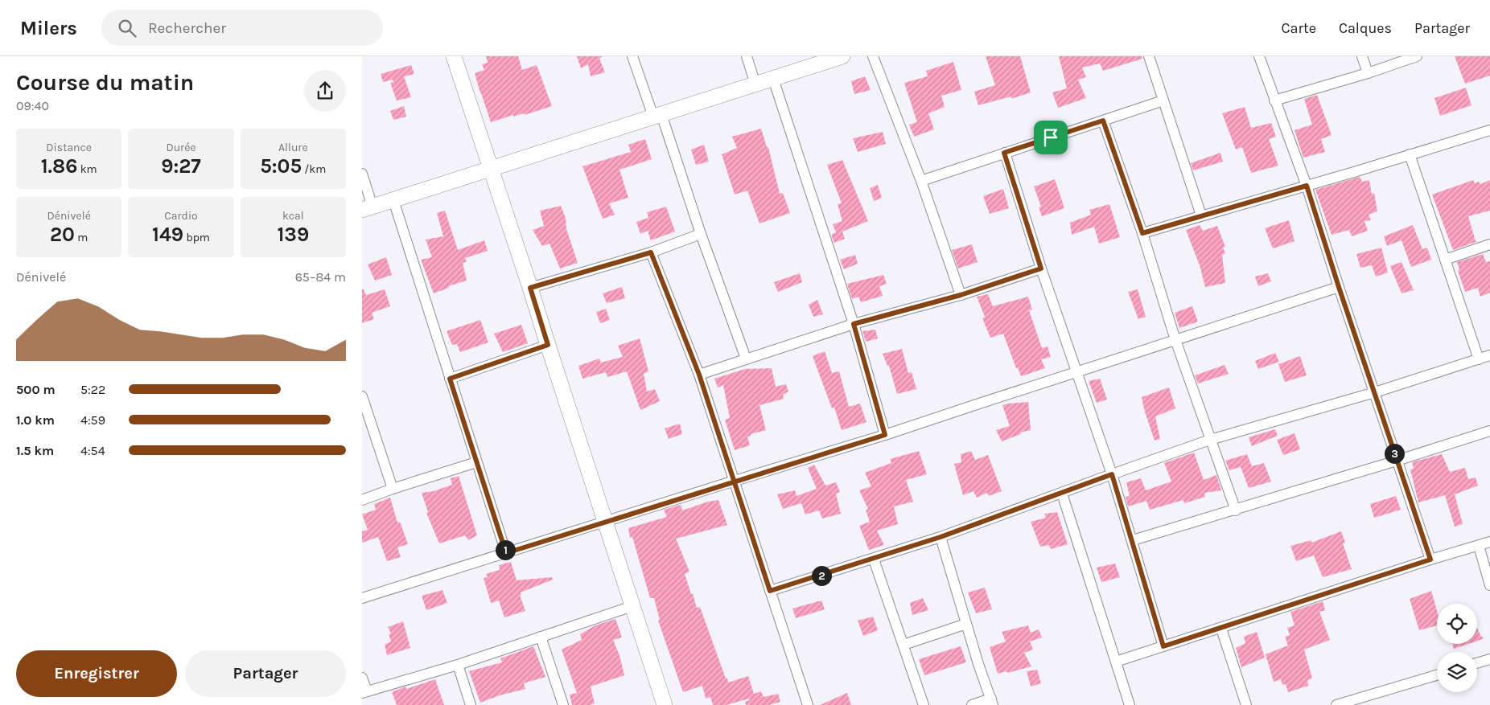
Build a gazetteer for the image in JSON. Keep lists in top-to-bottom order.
{
  "page": {
    "header": "Milers",
    "search": "Rechercher",
    "nav": ["Carte", "Calques", "Partager"],
    "heading": ["Course du matin", "09:40"],
    "stats": [
      ["Distance", "1.86 km"],
      ["Durée", "9:27"],
      ["Allure", "5:05 /km"],
      ["Dénivelé", "20 m"],
      ["Cardio", "149 bpm"],
      ["kcal", "139"]
    ],
    "chart": ["Dénivelé", "65–84 m"],
    "list": [
      {
        "name": "500 m",
        "note": "5:22"
      },
      {
        "name": "1.0 km",
        "note": "4:59"
      },
      {
        "name": "1.5 km",
        "note": "4:54"
      }
    ],
    "pins": ["3", "1", "2"],
    "buttons": ["Enregistrer", "Partager"]
  }
}
